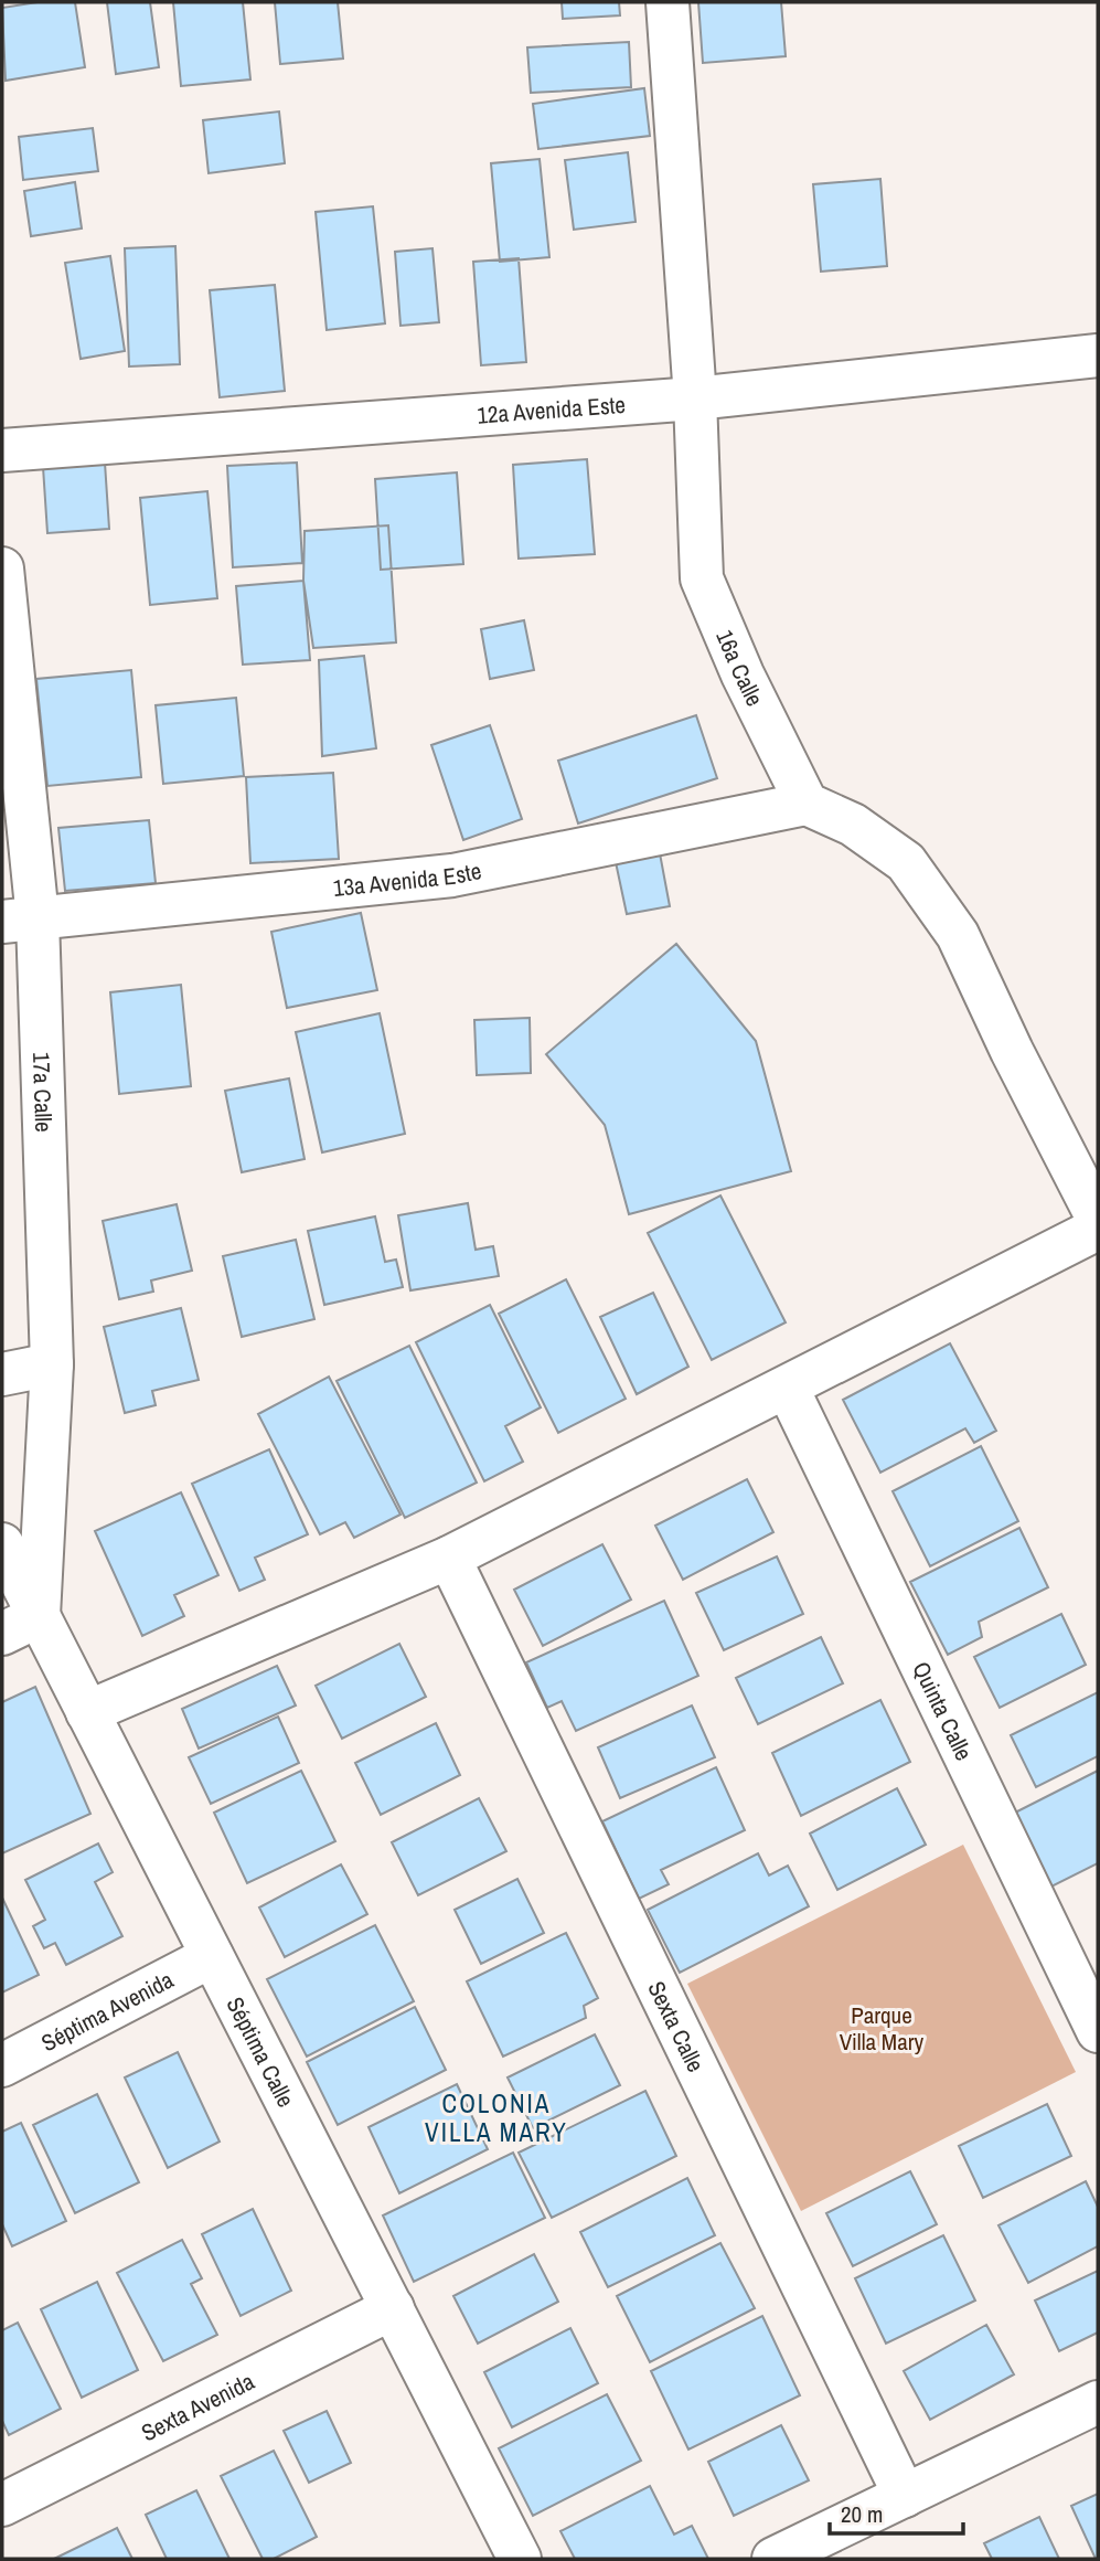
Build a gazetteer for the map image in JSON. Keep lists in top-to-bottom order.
{
  "streets": {
    "street": [
      "12a Avenida Este",
      "16a Calle",
      "13a Avenida Este",
      "17a Calle",
      "Quinta Calle",
      "Séptima Avenida",
      "Sexta Calle",
      "Séptima Calle",
      "Sexta Avenida"
    ]
  },
  "crossings": [
    ["12a Avenida Este", "16a Calle"],
    ["16a Calle", "13a Avenida Este"],
    ["13a Avenida Este", "17a Calle"],
    ["17a Calle", "Séptima Calle"],
    ["Séptima Avenida", "Séptima Calle"],
    ["Séptima Calle", "Sexta Avenida"]
  ],
  "districts": ["COLONIA VILLA MARY"],
  "parks": ["Parque Villa Mary"],
  "scale_bar": "20 m"
}
